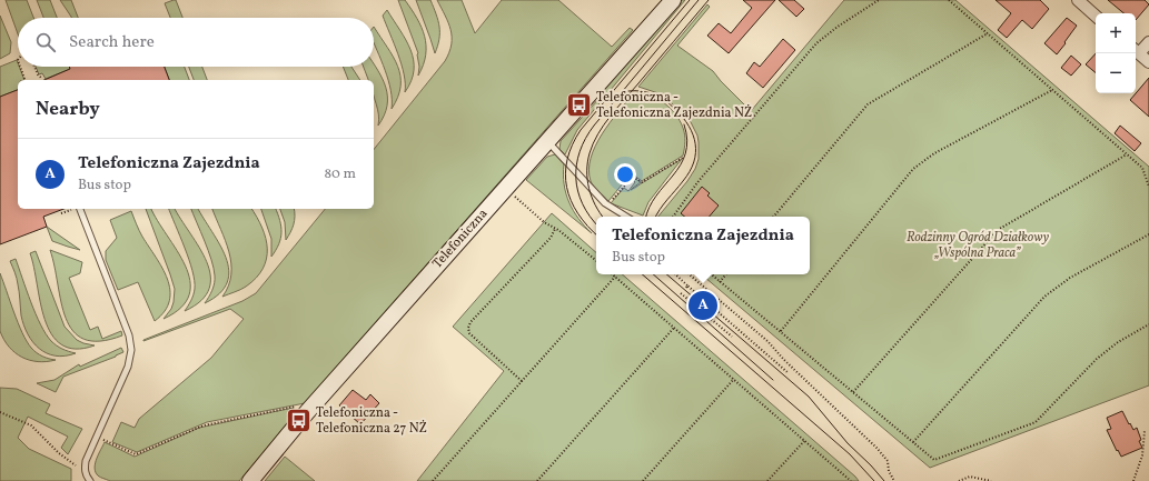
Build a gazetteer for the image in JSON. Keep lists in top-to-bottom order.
{
  "streets": {
    "street": ["Telefoniczna"]
  },
  "parks": ["Rodzinny Ogród Działkowy „Wspólna Praca”"],
  "places": {
    "bus stop": ["Telefoniczna - Telefoniczna Zajezdnia NŻ", "Telefoniczna - Telefoniczna 27 NŻ"]
  },
  "page": {
    "map_buttons": ["+", "−"],
    "search": "Search here",
    "heading": "Nearby",
    "list": [
      {
        "mark": "A",
        "name": "Telefoniczna Zajezdnia",
        "note": "Bus stop",
        "value": "80 m"
      }
    ],
    "popup": ["Telefoniczna Zajezdnia", "Bus stop"],
    "pins": "A"
  }
}
